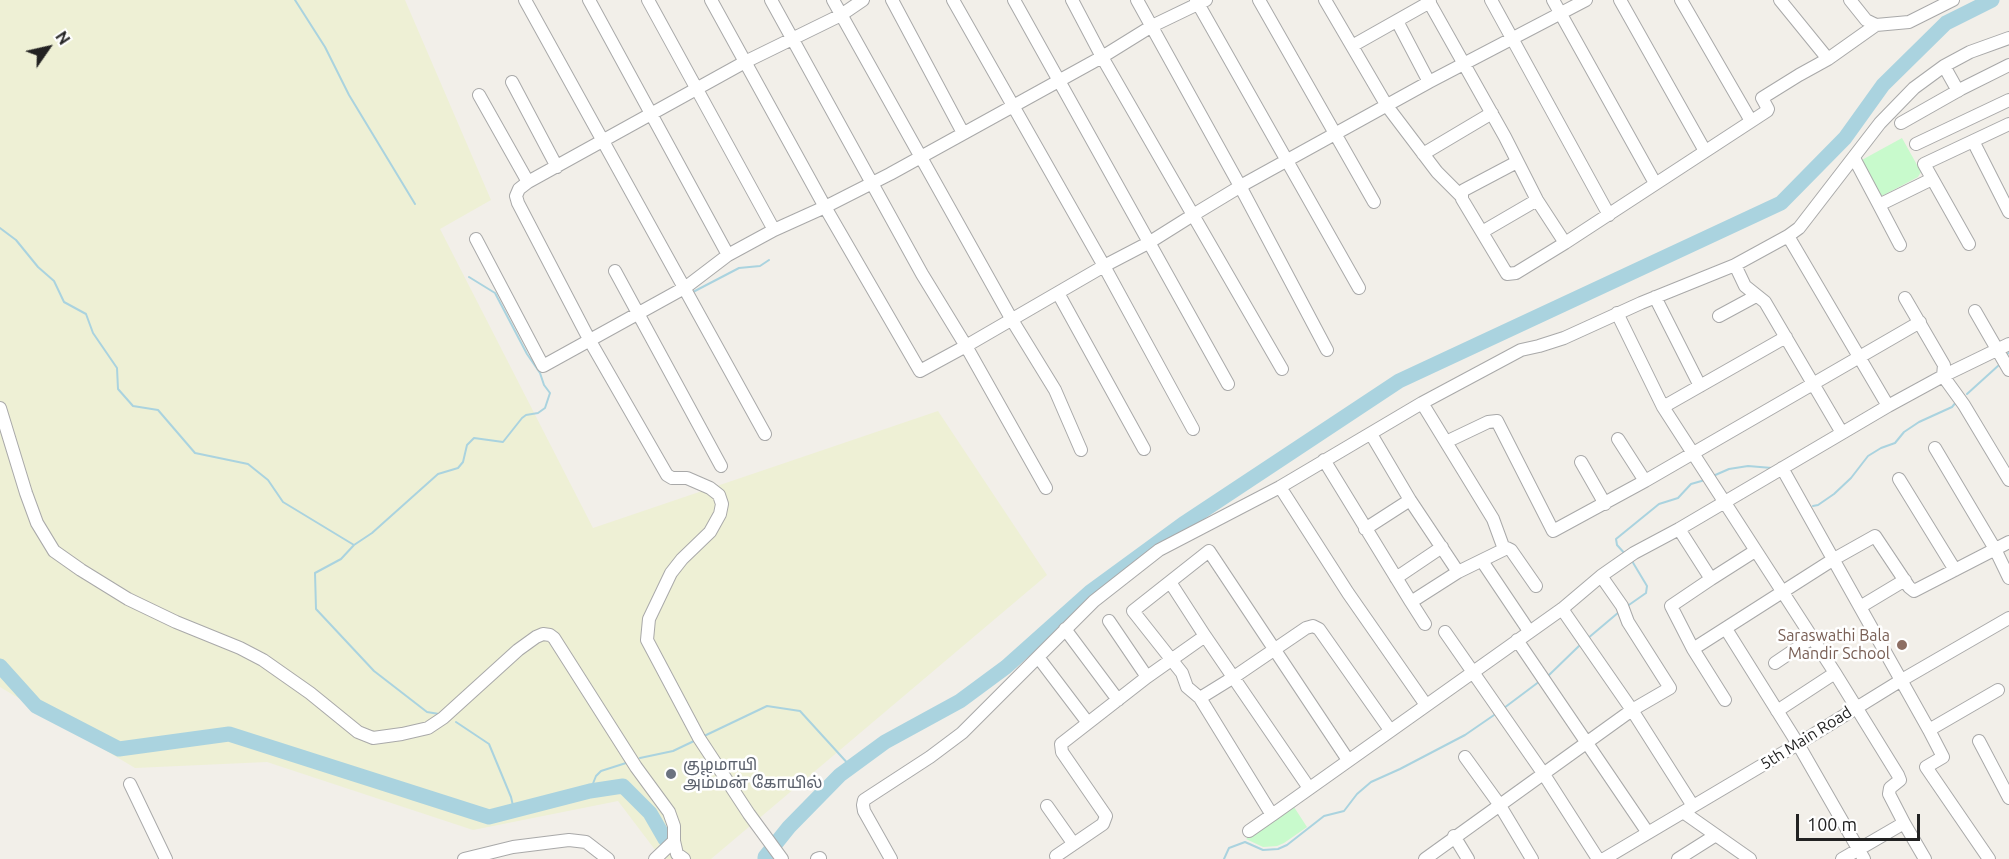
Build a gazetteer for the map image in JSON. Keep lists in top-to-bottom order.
{
  "streets": {
    "street": ["5th Main Road"]
  },
  "places": ["Saraswathi Bala Mandir School", "குழமாயி அம்மன் கோயில்"],
  "scale_bar": "100 m",
  "north": "top right"
}
